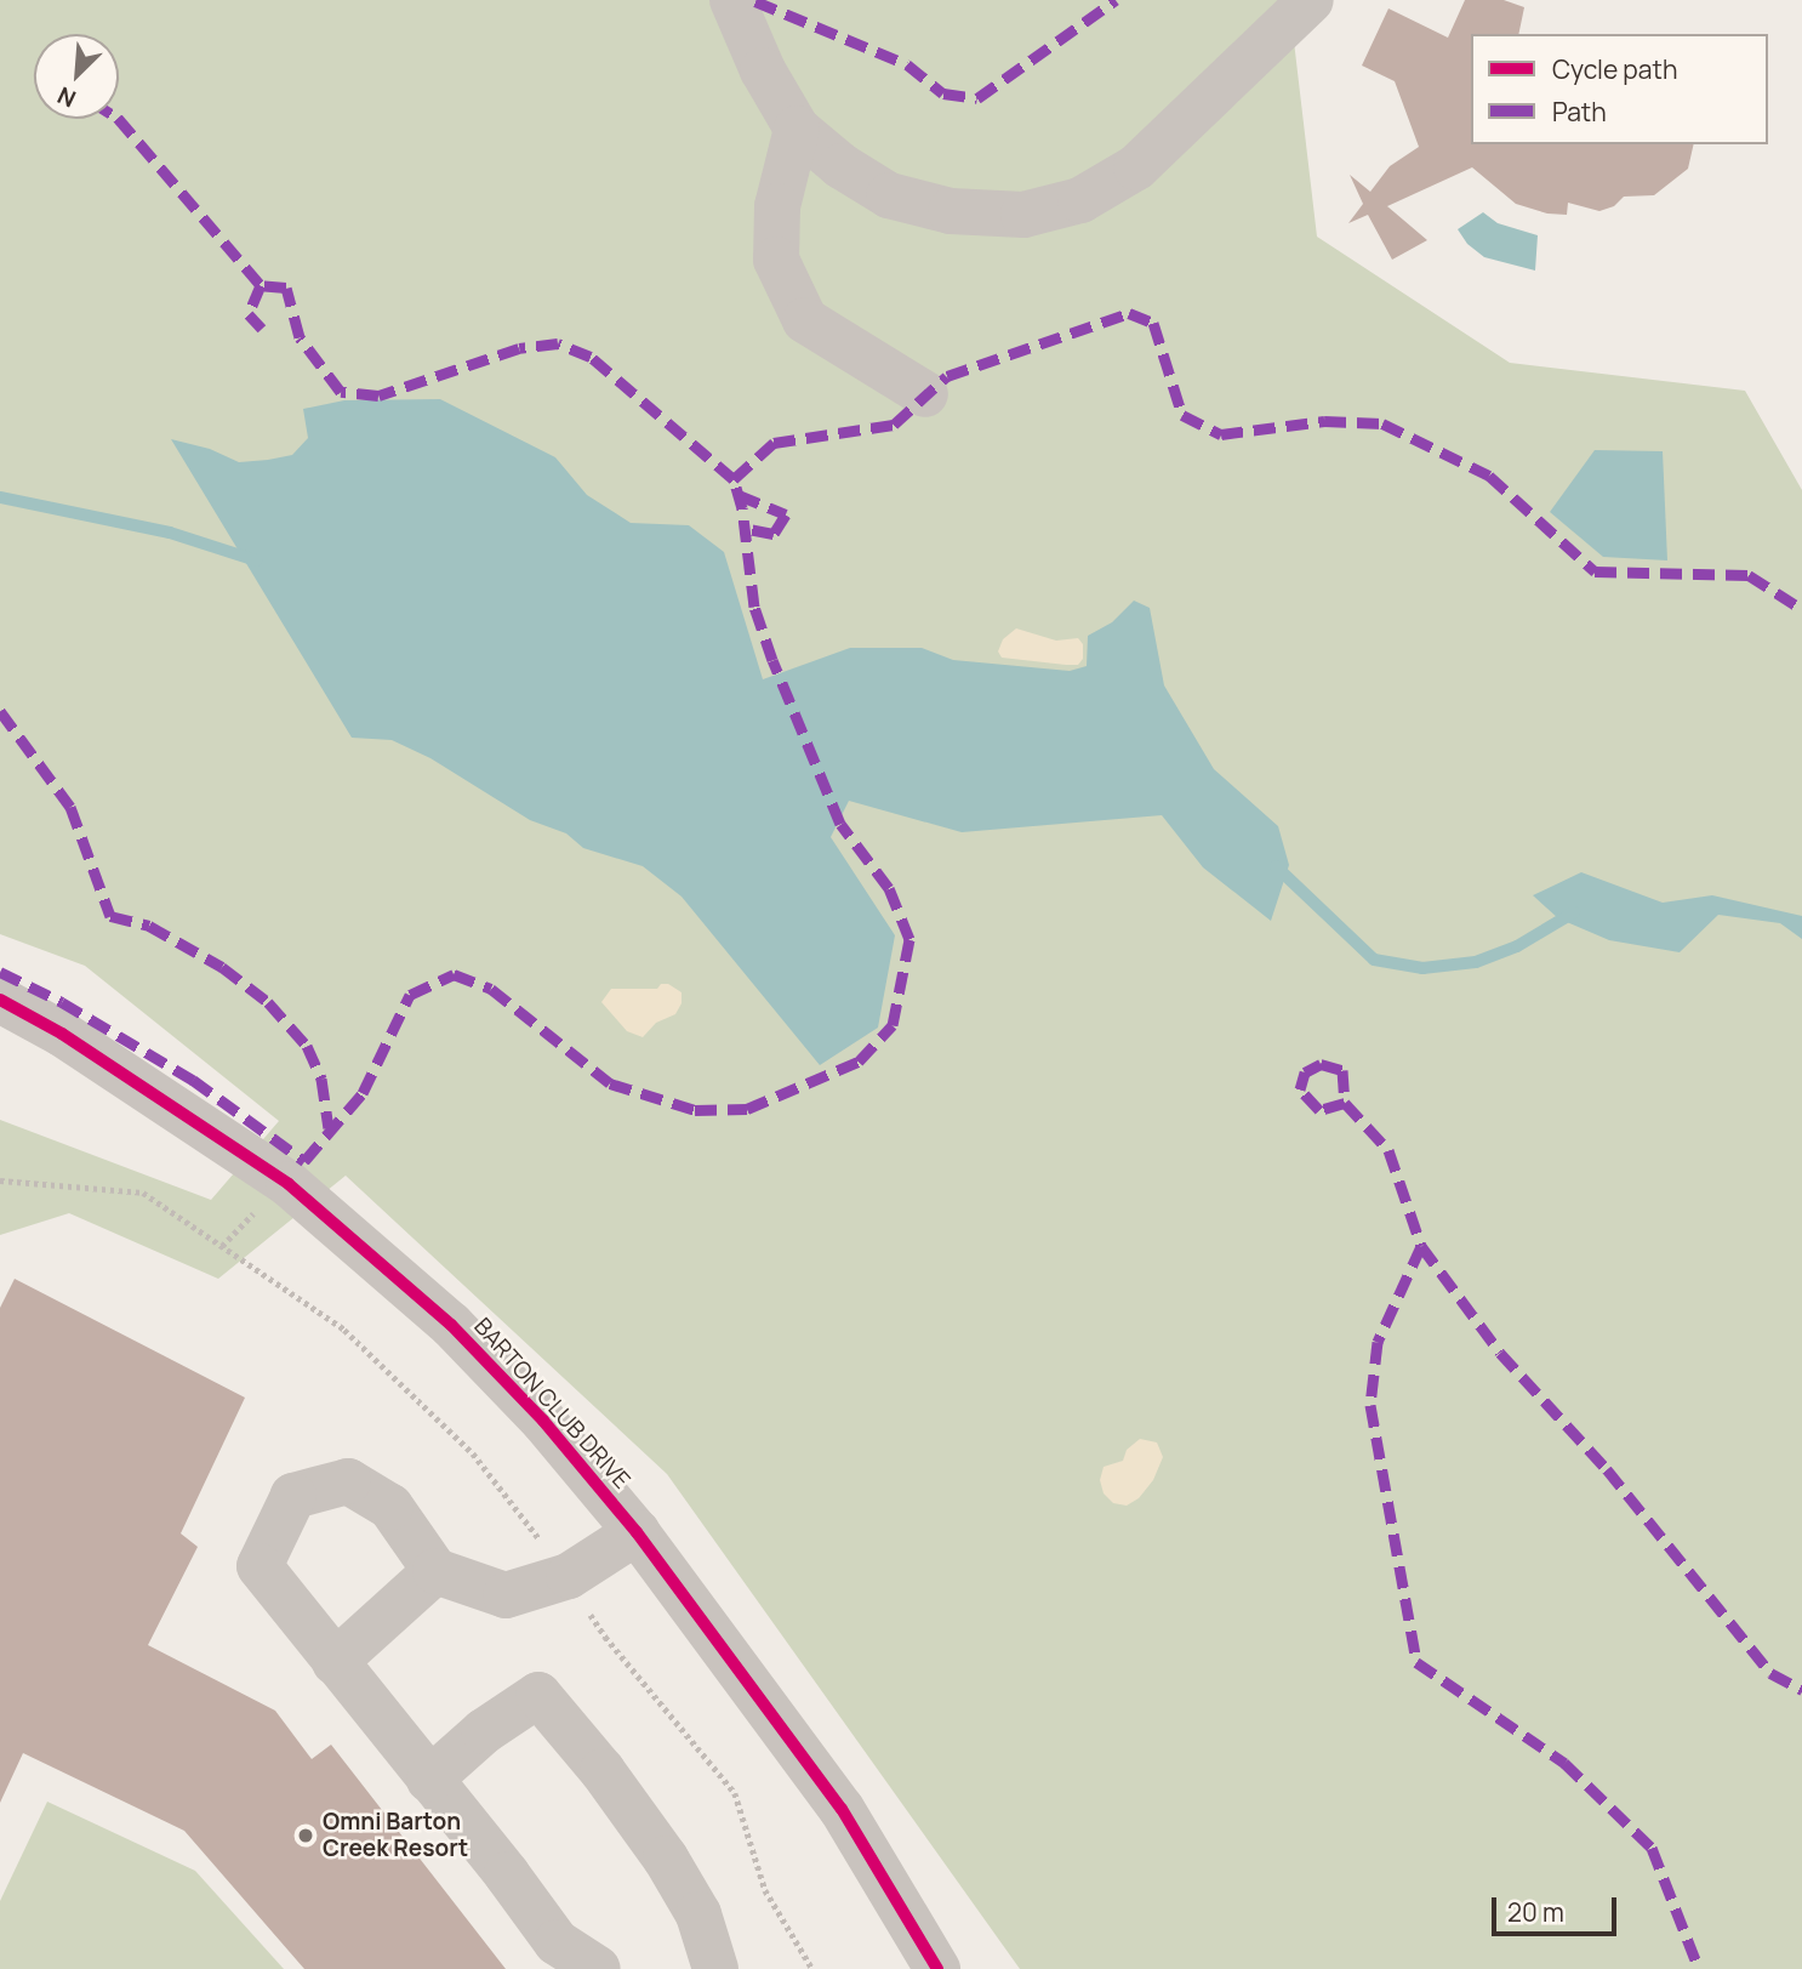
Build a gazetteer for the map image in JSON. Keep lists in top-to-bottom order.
{
  "streets": {
    "street": ["BARTON CLUB DRIVE"]
  },
  "places": ["Omni Barton Creek Resort"],
  "legend": ["Cycle path", "Path"],
  "scale_bar": "20 m",
  "north": "bottom left"
}
